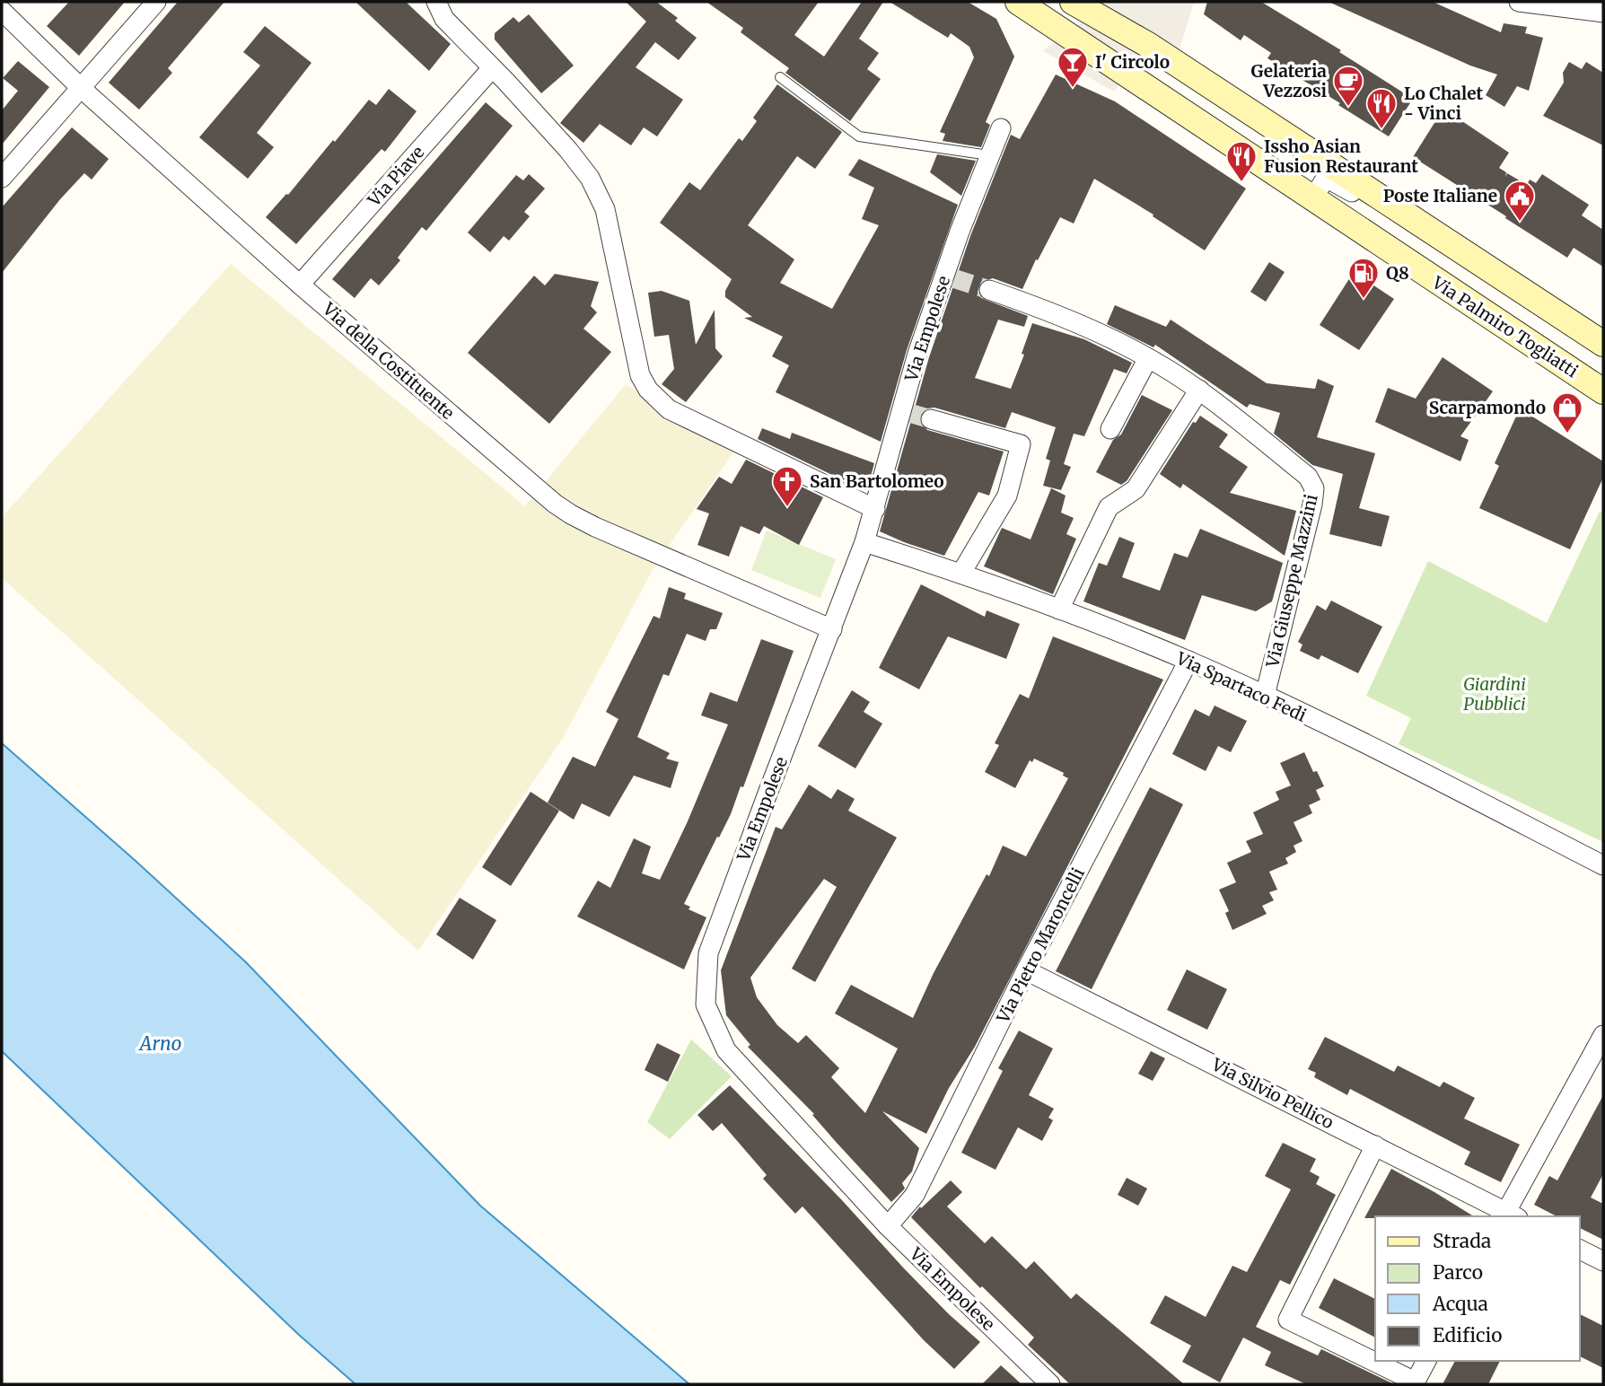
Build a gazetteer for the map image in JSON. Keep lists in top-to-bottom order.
{
  "streets": {
    "main road": ["Via Palmiro Togliatti"],
    "street": [
      "Via Piave",
      "Via Empolese",
      "Via della Costituente",
      "Via Giuseppe Mazzini",
      "Via Spartaco Fedi",
      "Via Pietro Maroncelli",
      "Via Silvio Pellico"
    ]
  },
  "crossings": [
    ["Via Piave", "Via della Costituente"],
    ["Via Empolese", "Via della Costituente"],
    ["Via Empolese", "Via Spartaco Fedi"],
    ["Via Empolese", "Via Pietro Maroncelli"],
    ["Via Giuseppe Mazzini", "Via Spartaco Fedi"],
    ["Via Spartaco Fedi", "Via Pietro Maroncelli"],
    ["Via Pietro Maroncelli", "Via Silvio Pellico"]
  ],
  "water": ["Arno"],
  "parks": ["Giardini Pubblici"],
  "places": {
    "bar": ["I' Circolo"],
    "cafe": ["Gelateria Vezzosi"],
    "restaurant": ["Lo Chalet - Vinci", "Issho Asian Fusion Restaurant"],
    "public building": ["Poste Italiane"],
    "fuel station": ["Q8"],
    "shop": ["Scarpamondo"],
    "church": ["San Bartolomeo"]
  },
  "legend": [
    "Strada",
    "Parco",
    "Acqua",
    "Edificio"
  ]
}
